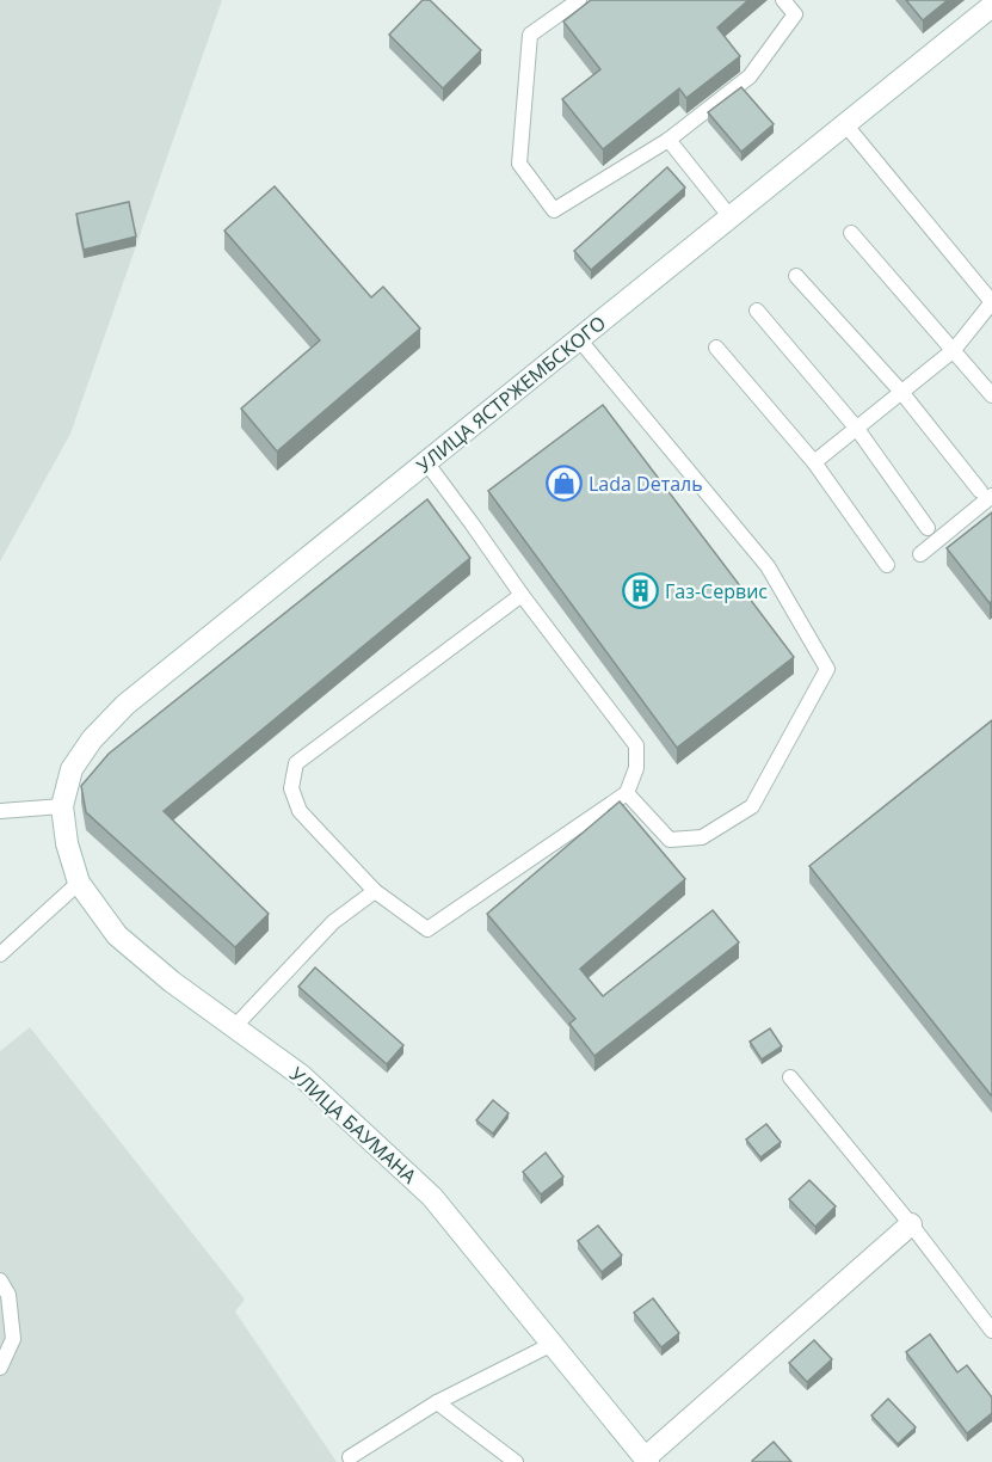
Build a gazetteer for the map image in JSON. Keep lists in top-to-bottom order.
{
  "streets": {
    "main road": ["УЛИЦА ЯСТРЖЕМБСКОГО", "УЛИЦА БАУМАНА"]
  },
  "crossings": [
    ["УЛИЦА ЯСТРЖЕМБСКОГО", "УЛИЦА БАУМАНА"]
  ],
  "places": {
    "shop": ["Lada Dеталь"],
    "building": ["Газ-Сервис"]
  }
}
